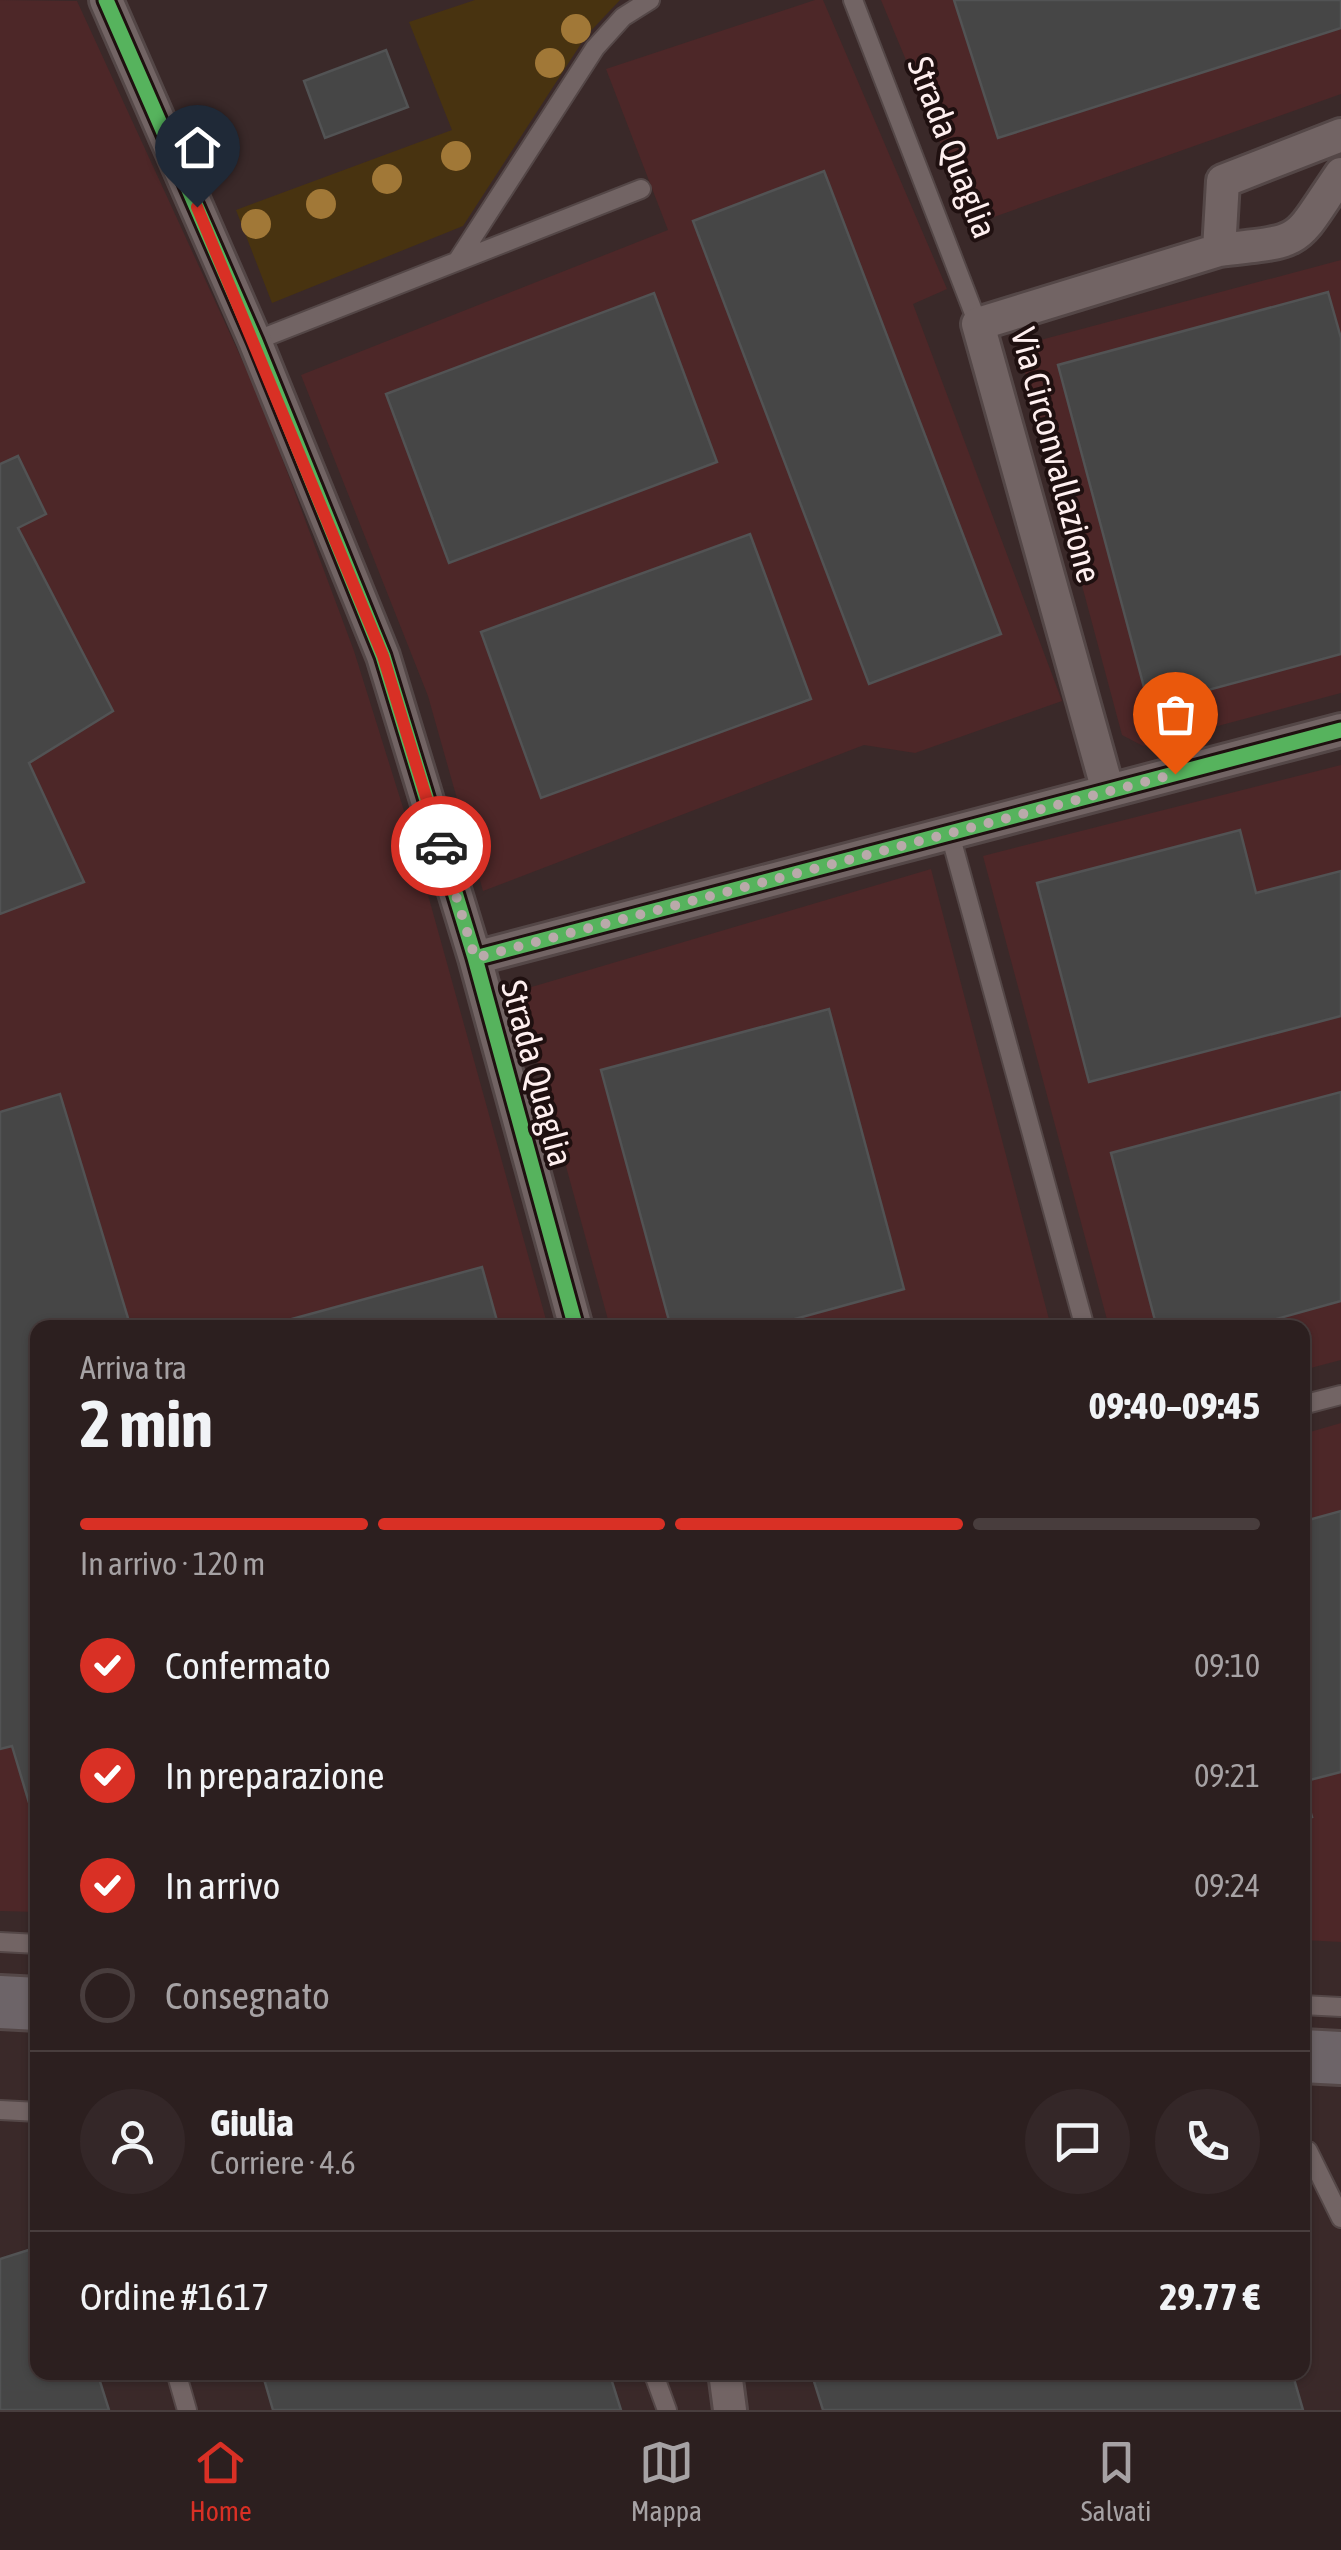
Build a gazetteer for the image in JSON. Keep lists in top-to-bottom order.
{
  "streets": {
    "street": ["Strada Quaglia", "Via Circonvallazione"]
  },
  "crossings": [
    ["Strada Quaglia", "Via Circonvallazione"]
  ],
  "page": {
    "heading": ["2 min", "Arriva tra", "09:40–09:45"],
    "panel": [
      "Giulia",
      "Corriere · 4.6",
      "Ordine #1617",
      "29.77 €"
    ],
    "bar": "In arrivo · 120 m",
    "list": [
      ["Confermato", "09:10"],
      ["In preparazione", "09:21"],
      ["In arrivo", "09:24"],
      "Consegnato"
    ],
    "tabs": ["Home", "Mappa", "Salvati"]
  }
}
